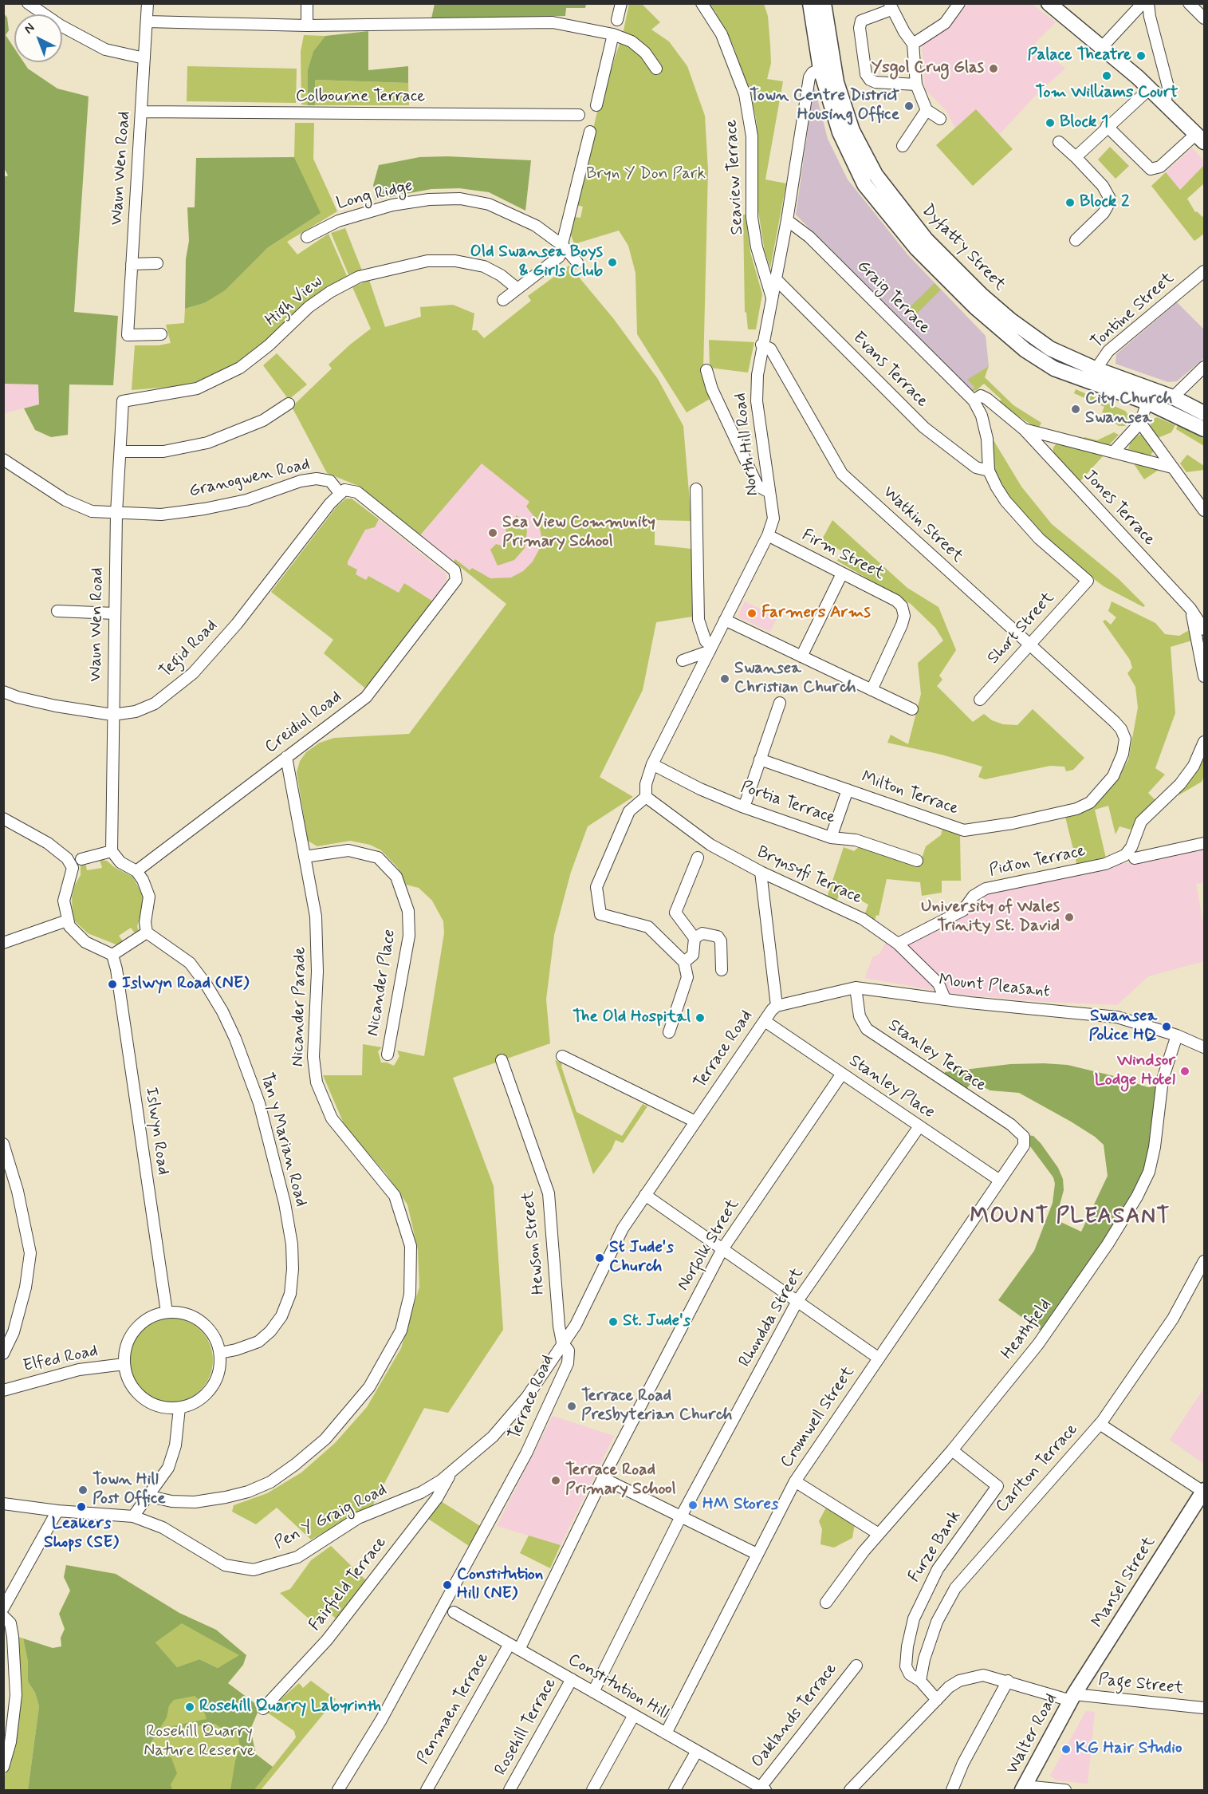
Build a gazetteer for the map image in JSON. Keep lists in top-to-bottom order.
{
  "streets": {
    "main road": ["Dyfatty Street", "Mansel Street", "Walter Road"],
    "street": [
      "Colbourne Terrace",
      "Waun Wen Road",
      "Seaview Terrace",
      "Long Ridge",
      "Graig Terrace",
      "High View",
      "Tontine Street",
      "Evans Terrace",
      "North Hill Road",
      "Granogwen Road",
      "Jones Terrace",
      "Watkin Street",
      "Firm Street",
      "Short Street",
      "Tegid Road",
      "Creidiol Road",
      "Milton Terrace",
      "Portia Terrace",
      "Picton Terrace",
      "Brynsyfi Terrace",
      "Nicander Place",
      "Mount Pleasant",
      "Nicander Parade",
      "Terrace Road",
      "Stanley Terrace",
      "Stanley Place",
      "Islwyn Road",
      "Tan y Marian Road",
      "Hewson Street",
      "Norfolk Street",
      "Rhondda Street",
      "Heathfield",
      "Elfed Road",
      "Cromwell Street",
      "Carlton Terrace",
      "Pen Y Graig Road",
      "Furze Bank",
      "Fairfield Terrace",
      "Page Street",
      "Constitution Hill",
      "Penmaen Terrace",
      "Oaklands Terrace",
      "Rosehill Terrace"
    ]
  },
  "crossings": [
    ["Colbourne Terrace", "Waun Wen Road"],
    ["Waun Wen Road", "High View"],
    ["Waun Wen Road", "Granogwen Road"],
    ["Waun Wen Road", "Tegid Road"],
    ["Seaview Terrace", "North Hill Road"],
    ["Dyfatty Street", "Tontine Street"],
    ["Dyfatty Street", "North Hill Road"],
    ["Graig Terrace", "North Hill Road"],
    ["Graig Terrace", "Jones Terrace"],
    ["Evans Terrace", "North Hill Road"],
    ["Evans Terrace", "Short Street"],
    ["North Hill Road", "Watkin Street"],
    ["North Hill Road", "Firm Street"],
    ["North Hill Road", "Portia Terrace"],
    ["North Hill Road", "Brynsyfi Terrace"],
    ["Granogwen Road", "Tegid Road"],
    ["Granogwen Road", "Creidiol Road"],
    ["Watkin Street", "Short Street"],
    ["Watkin Street", "Milton Terrace"],
    ["Tegid Road", "Creidiol Road"],
    ["Creidiol Road", "Nicander Parade"],
    ["Picton Terrace", "Brynsyfi Terrace"],
    ["Brynsyfi Terrace", "Mount Pleasant"],
    ["Nicander Place", "Nicander Parade"],
    ["Mount Pleasant", "Terrace Road"],
    ["Mount Pleasant", "Stanley Terrace"],
    ["Mount Pleasant", "Heathfield"],
    ["Terrace Road", "Stanley Place"],
    ["Terrace Road", "Hewson Street"],
    ["Terrace Road", "Pen Y Graig Road"],
    ["Stanley Terrace", "Cromwell Street"],
    ["Stanley Place", "Norfolk Street"],
    ["Stanley Place", "Rhondda Street"],
    ["Stanley Place", "Cromwell Street"],
    ["Islwyn Road", "Tan y Marian Road"],
    ["Islwyn Road", "Elfed Road"],
    ["Tan y Marian Road", "Elfed Road"],
    ["Hewson Street", "Pen Y Graig Road"],
    ["Norfolk Street", "Constitution Hill"],
    ["Norfolk Street", "Penmaen Terrace"],
    ["Rhondda Street", "Constitution Hill"],
    ["Heathfield", "Furze Bank"],
    ["Cromwell Street", "Constitution Hill"],
    ["Carlton Terrace", "Furze Bank"],
    ["Pen Y Graig Road", "Fairfield Terrace"],
    ["Mansel Street", "Page Street"],
    ["Mansel Street", "Walter Road"],
    ["Page Street", "Walter Road"],
    ["Constitution Hill", "Penmaen Terrace"],
    ["Constitution Hill", "Oaklands Terrace"],
    ["Constitution Hill", "Rosehill Terrace"]
  ],
  "districts": ["MOUNT PLEASANT"],
  "parks": ["Bryn Y Don Park", "Rosehill Quarry Nature Reserve"],
  "places": [
    "Palace Theatre",
    "Ysgol Crug Glas",
    "Tom Williams Court",
    "Town Centre District Housing Office",
    "Block 1",
    "Block 2",
    "Old Swansea Boys & Girls Club",
    "City Church Swansea",
    "Sea View Community Primary School",
    "Farmers Arms",
    "Swansea Christian Church",
    "University of Wales Trinity St. David",
    "Islwyn Road (NE)",
    "The Old Hospital",
    "Swansea Police HQ",
    "Windsor Lodge Hotel",
    "St Jude's Church",
    "St. Jude's",
    "Terrace Road Presbyterian Church",
    "Terrace Road Primary School",
    "Town Hill Post Office",
    "HM Stores",
    "Leakers Shops (SE)",
    "Constitution Hill (NE)",
    "Rosehill Quarry Labyrinth",
    "KG Hair Studio"
  ],
  "north": "top left"
}
